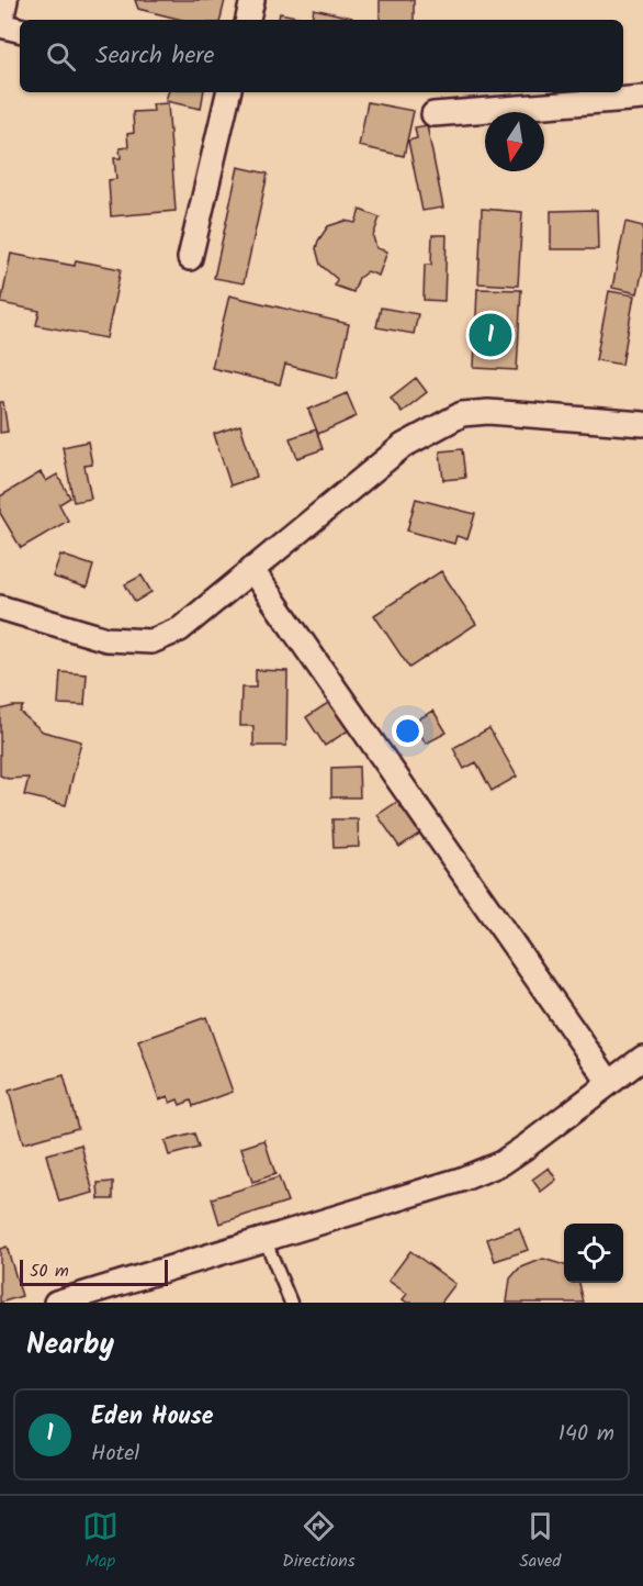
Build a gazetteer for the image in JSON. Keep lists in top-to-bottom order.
{
  "scale_bar": "50 m",
  "north": "bottom",
  "page": {
    "search": "Search here",
    "pins": "1",
    "scale": "50 m",
    "heading": "Nearby",
    "list": [
      {
        "mark": "1",
        "name": "Eden House",
        "note": "Hotel",
        "value": "140 m"
      }
    ],
    "nav": ["Map", "Directions", "Saved"]
  }
}
